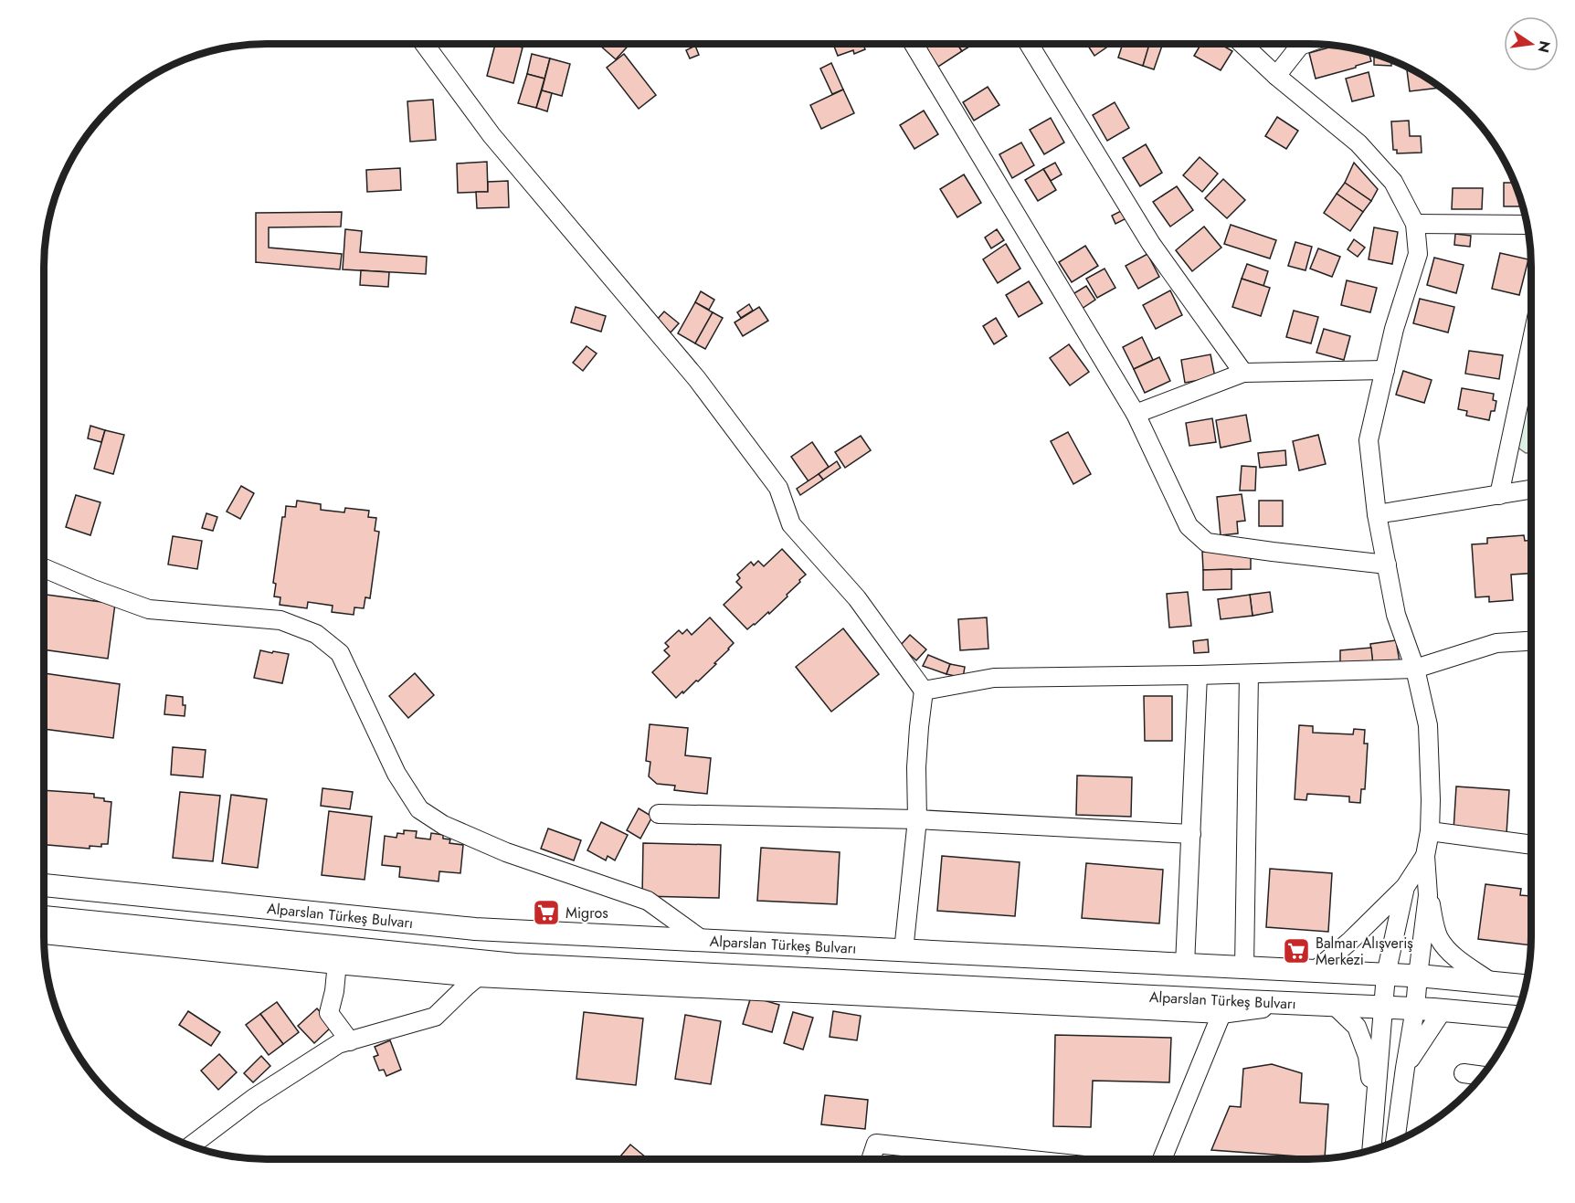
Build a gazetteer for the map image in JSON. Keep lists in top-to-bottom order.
{
  "streets": {
    "main road": ["Alparslan Türkeş Bulvarı"]
  },
  "places": {
    "supermarket": ["Migros", "Balmar Alışveriş Merkezi"]
  },
  "north": "right"
}
